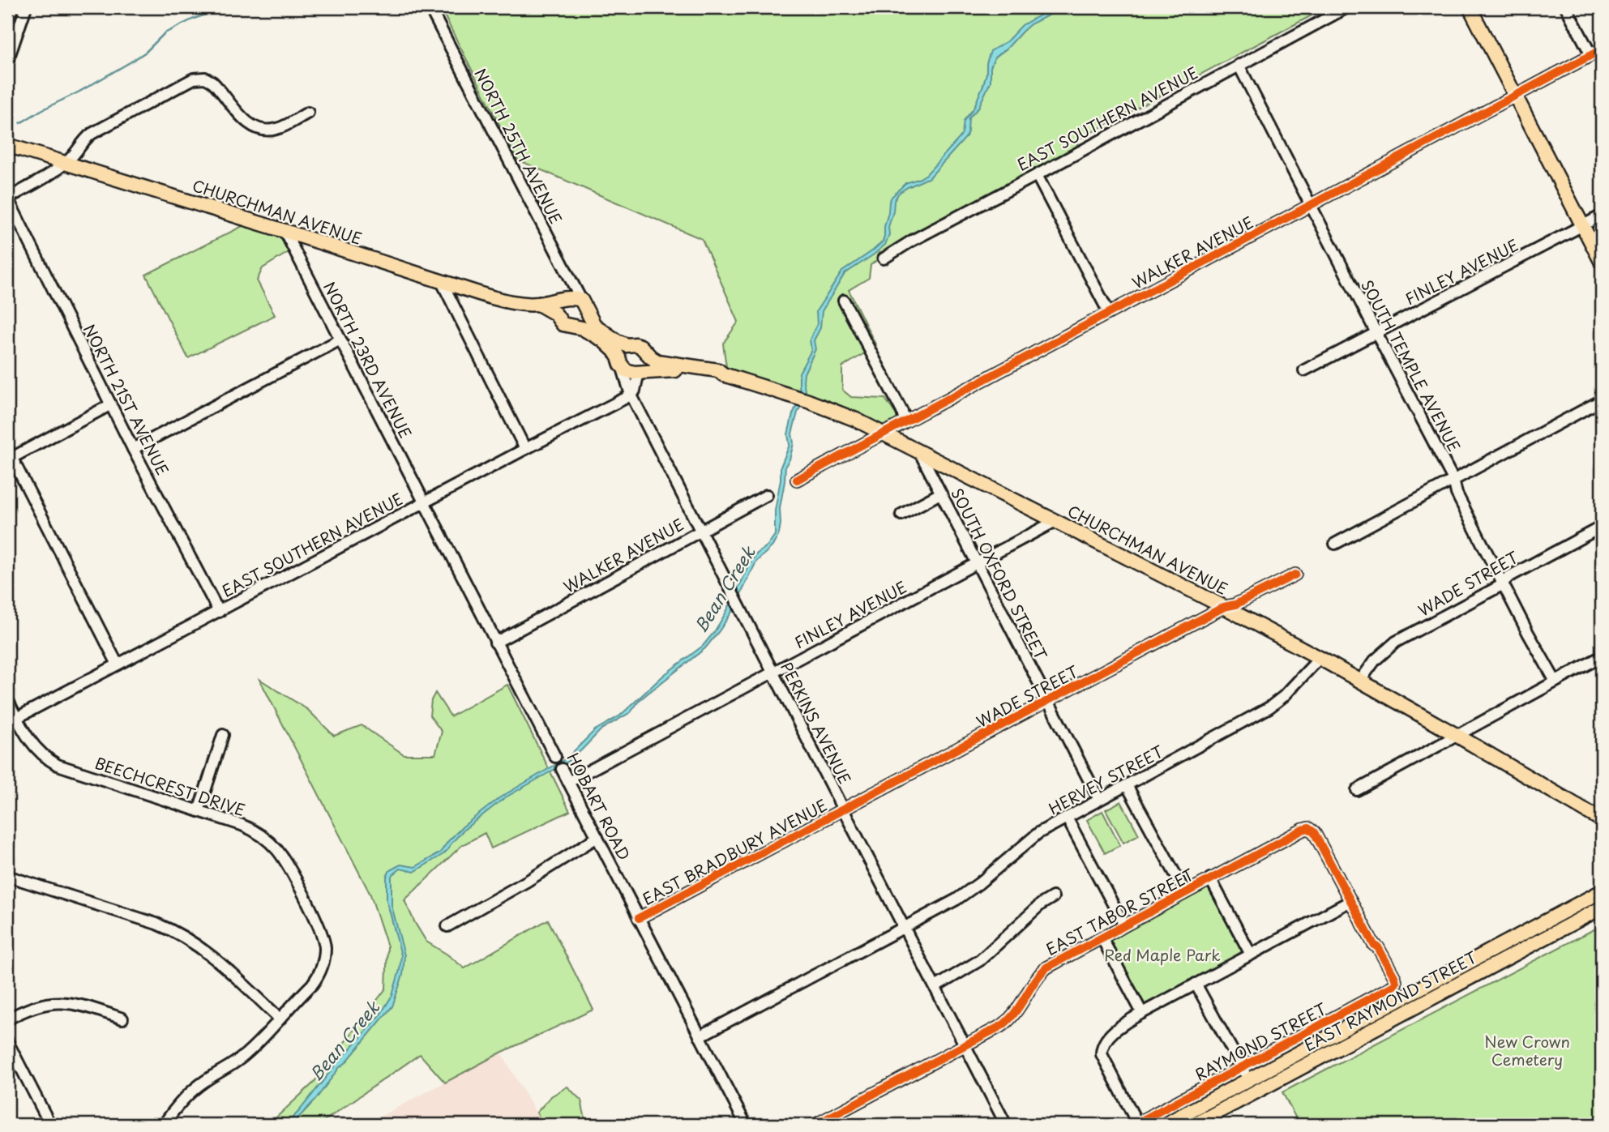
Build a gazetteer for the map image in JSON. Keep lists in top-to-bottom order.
{
  "streets": {
    "main road": ["CHURCHMAN AVENUE", "EAST RAYMOND STREET"],
    "street": [
      "EAST SOUTHERN AVENUE",
      "NORTH 25TH AVENUE",
      "WALKER AVENUE",
      "FINLEY AVENUE",
      "NORTH 23RD AVENUE",
      "SOUTH TEMPLE AVENUE",
      "NORTH 21ST AVENUE",
      "SOUTH OXFORD STREET",
      "WADE STREET",
      "PERKINS AVENUE",
      "HERVEY STREET",
      "BEECHCREST DRIVE",
      "HOBART ROAD",
      "EAST BRADBURY AVENUE",
      "EAST TABOR STREET",
      "RAYMOND STREET"
    ]
  },
  "crossings": [
    ["EAST SOUTHERN AVENUE", "NORTH 23RD AVENUE"],
    ["EAST SOUTHERN AVENUE", "SOUTH TEMPLE AVENUE"],
    ["EAST SOUTHERN AVENUE", "NORTH 21ST AVENUE"],
    ["EAST SOUTHERN AVENUE", "PERKINS AVENUE"],
    ["EAST SOUTHERN AVENUE", "BEECHCREST DRIVE"],
    ["EAST SOUTHERN AVENUE", "HOBART ROAD"],
    ["NORTH 25TH AVENUE", "CHURCHMAN AVENUE"],
    ["CHURCHMAN AVENUE", "WALKER AVENUE"],
    ["CHURCHMAN AVENUE", "FINLEY AVENUE"],
    ["CHURCHMAN AVENUE", "NORTH 23RD AVENUE"],
    ["CHURCHMAN AVENUE", "SOUTH OXFORD STREET"],
    ["CHURCHMAN AVENUE", "WADE STREET"],
    ["CHURCHMAN AVENUE", "PERKINS AVENUE"],
    ["CHURCHMAN AVENUE", "HERVEY STREET"],
    ["WALKER AVENUE", "SOUTH TEMPLE AVENUE"],
    ["WALKER AVENUE", "PERKINS AVENUE"],
    ["WALKER AVENUE", "HOBART ROAD"],
    ["FINLEY AVENUE", "SOUTH TEMPLE AVENUE"],
    ["FINLEY AVENUE", "SOUTH OXFORD STREET"],
    ["FINLEY AVENUE", "PERKINS AVENUE"],
    ["FINLEY AVENUE", "HOBART ROAD"],
    ["NORTH 23RD AVENUE", "HOBART ROAD"],
    ["SOUTH TEMPLE AVENUE", "WADE STREET"],
    ["SOUTH OXFORD STREET", "WADE STREET"],
    ["SOUTH OXFORD STREET", "HERVEY STREET"],
    ["WADE STREET", "PERKINS AVENUE"],
    ["WADE STREET", "EAST BRADBURY AVENUE"],
    ["PERKINS AVENUE", "HERVEY STREET"],
    ["PERKINS AVENUE", "EAST BRADBURY AVENUE"],
    ["PERKINS AVENUE", "EAST TABOR STREET"],
    ["HERVEY STREET", "HOBART ROAD"],
    ["HOBART ROAD", "EAST BRADBURY AVENUE"],
    ["EAST TABOR STREET", "RAYMOND STREET"]
  ],
  "water": ["Bean Creek"],
  "parks": ["Red Maple Park", "New Crown Cemetery"]
}
